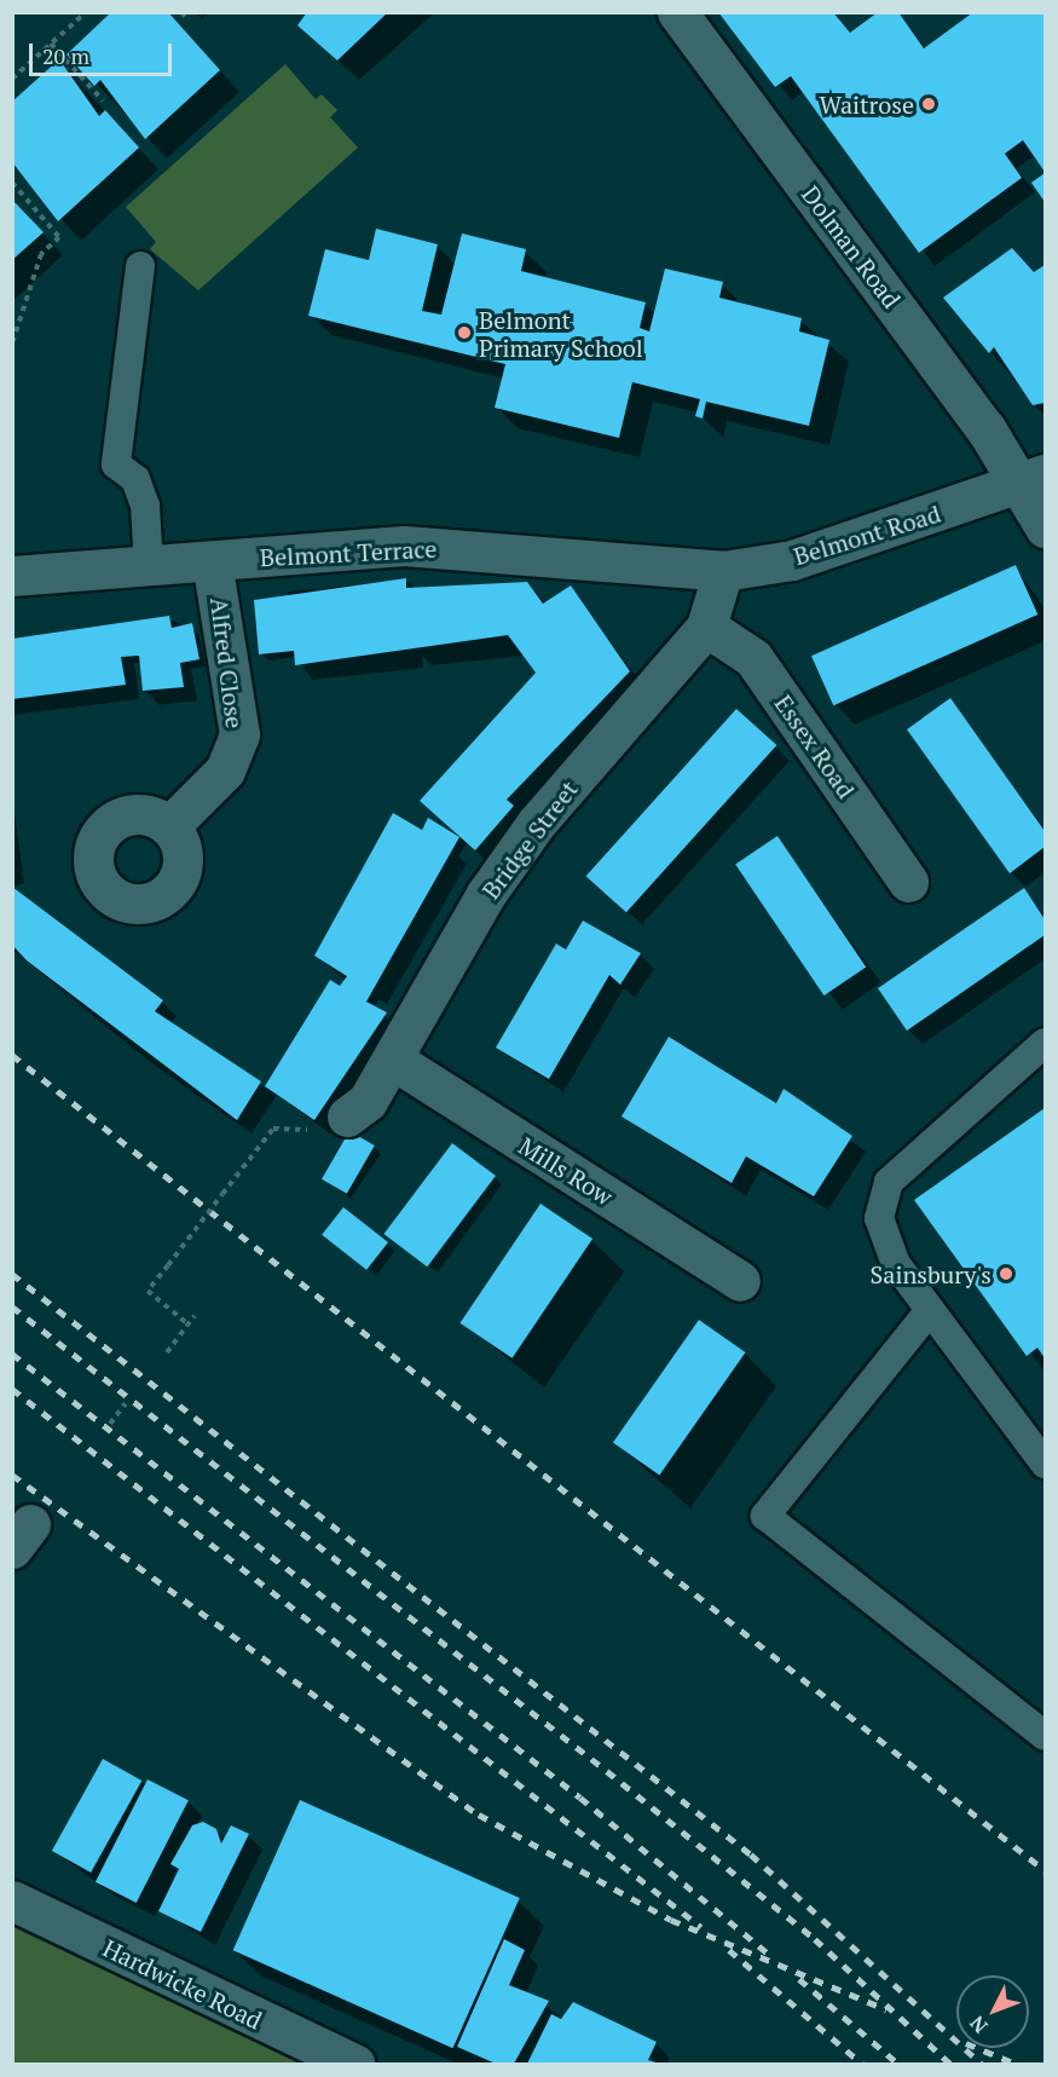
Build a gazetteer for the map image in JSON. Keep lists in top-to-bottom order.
{
  "streets": {
    "street": [
      "Dolman Road",
      "Belmont Road",
      "Belmont Terrace",
      "Alfred Close",
      "Essex Road",
      "Bridge Street",
      "Mills Row",
      "Hardwicke Road"
    ]
  },
  "crossings": [
    ["Dolman Road", "Belmont Road"],
    ["Belmont Road", "Belmont Terrace"],
    ["Belmont Road", "Bridge Street"],
    ["Belmont Terrace", "Alfred Close"],
    ["Essex Road", "Bridge Street"],
    ["Bridge Street", "Mills Row"]
  ],
  "places": ["Waitrose", "Belmont Primary School", "Sainsbury's"],
  "scale_bar": "20 m",
  "north": "bottom left"
}
